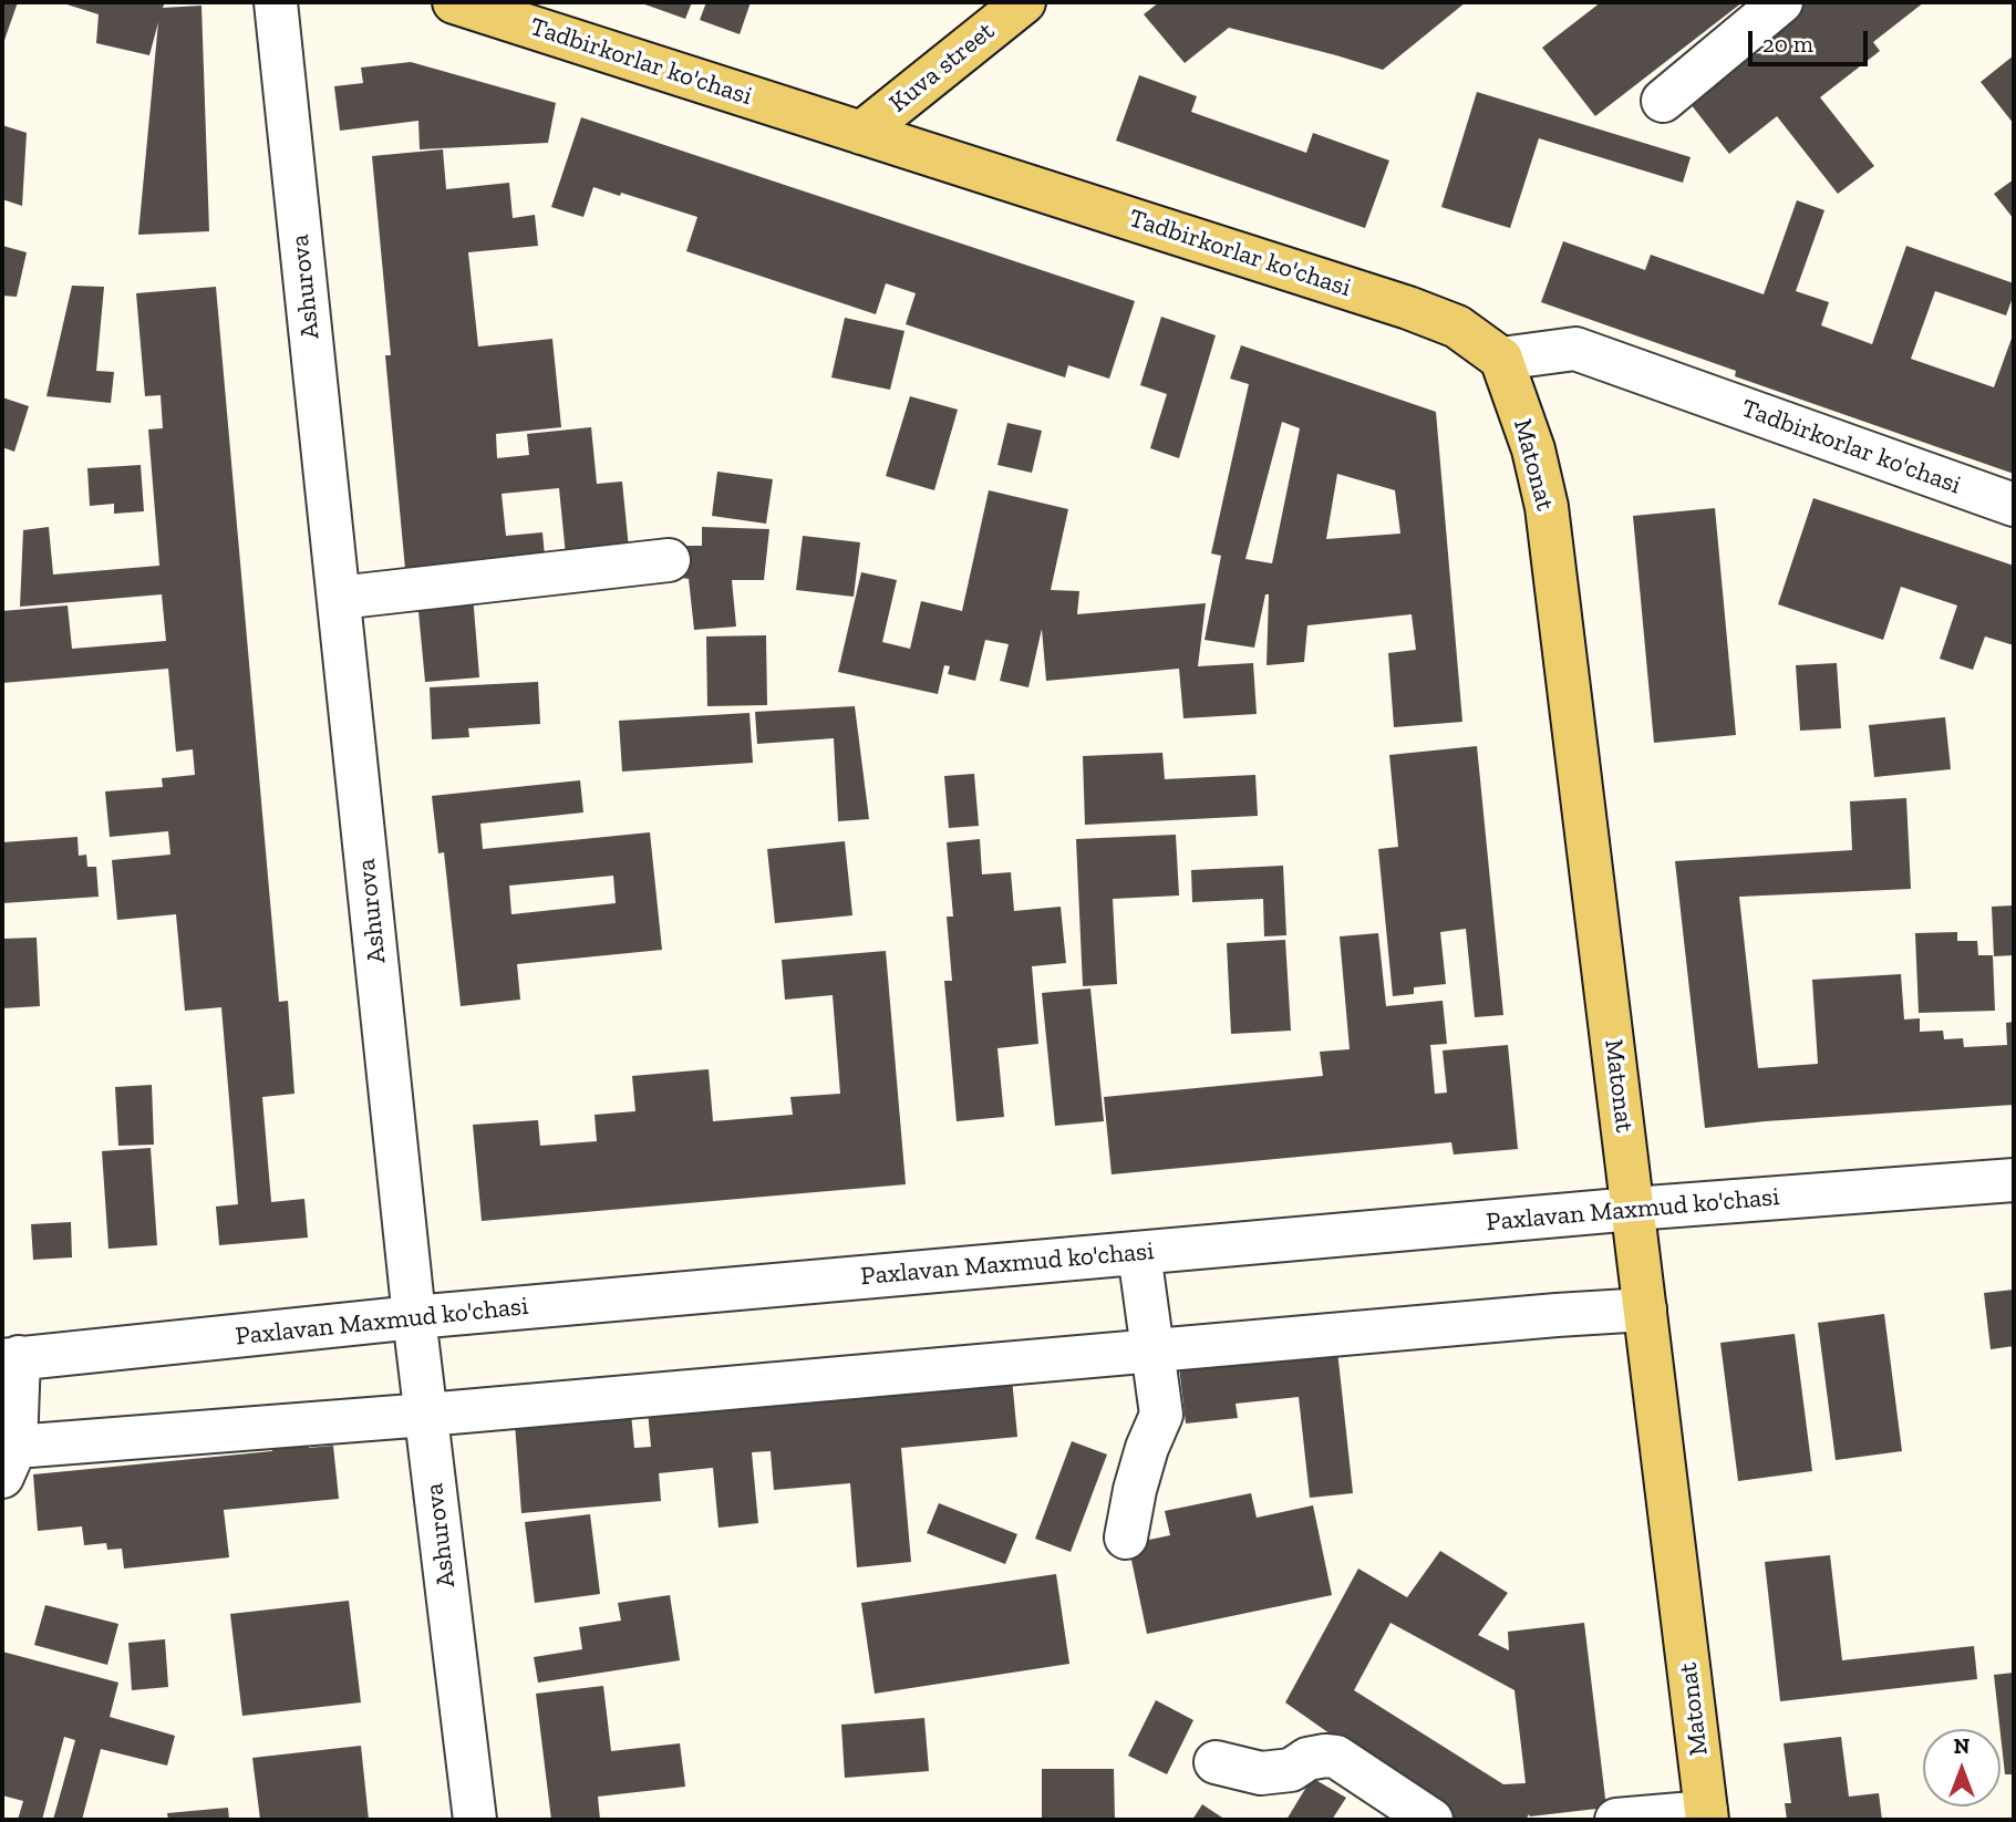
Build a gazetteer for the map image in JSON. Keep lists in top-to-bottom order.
{
  "streets": {
    "main road": ["Tadbirkorlar ko'chasi", "Kuva street", "Matonat"],
    "street": ["Ashurova", "Paxlavan Maxmud ko'chasi"]
  },
  "crossings": [
    ["Tadbirkorlar ko'chasi", "Kuva street"],
    ["Tadbirkorlar ko'chasi", "Matonat"],
    ["Ashurova", "Paxlavan Maxmud ko'chasi"],
    ["Matonat", "Paxlavan Maxmud ko'chasi"]
  ],
  "scale_bar": "20 m",
  "north": "top"
}
